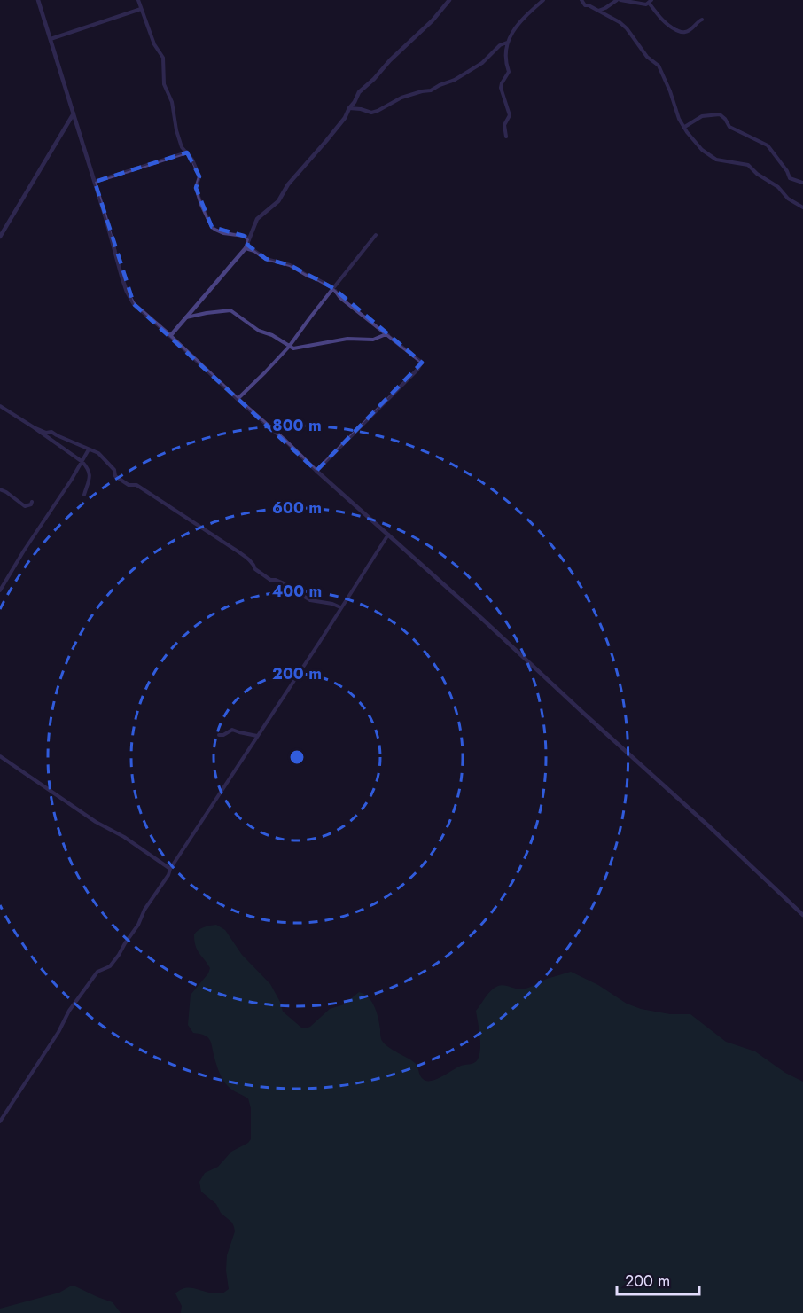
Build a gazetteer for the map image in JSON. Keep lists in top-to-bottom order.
{
  "scale_bar": "200 m",
  "rings": [
    "800 m",
    "600 m",
    "400 m",
    "200 m"
  ]
}
